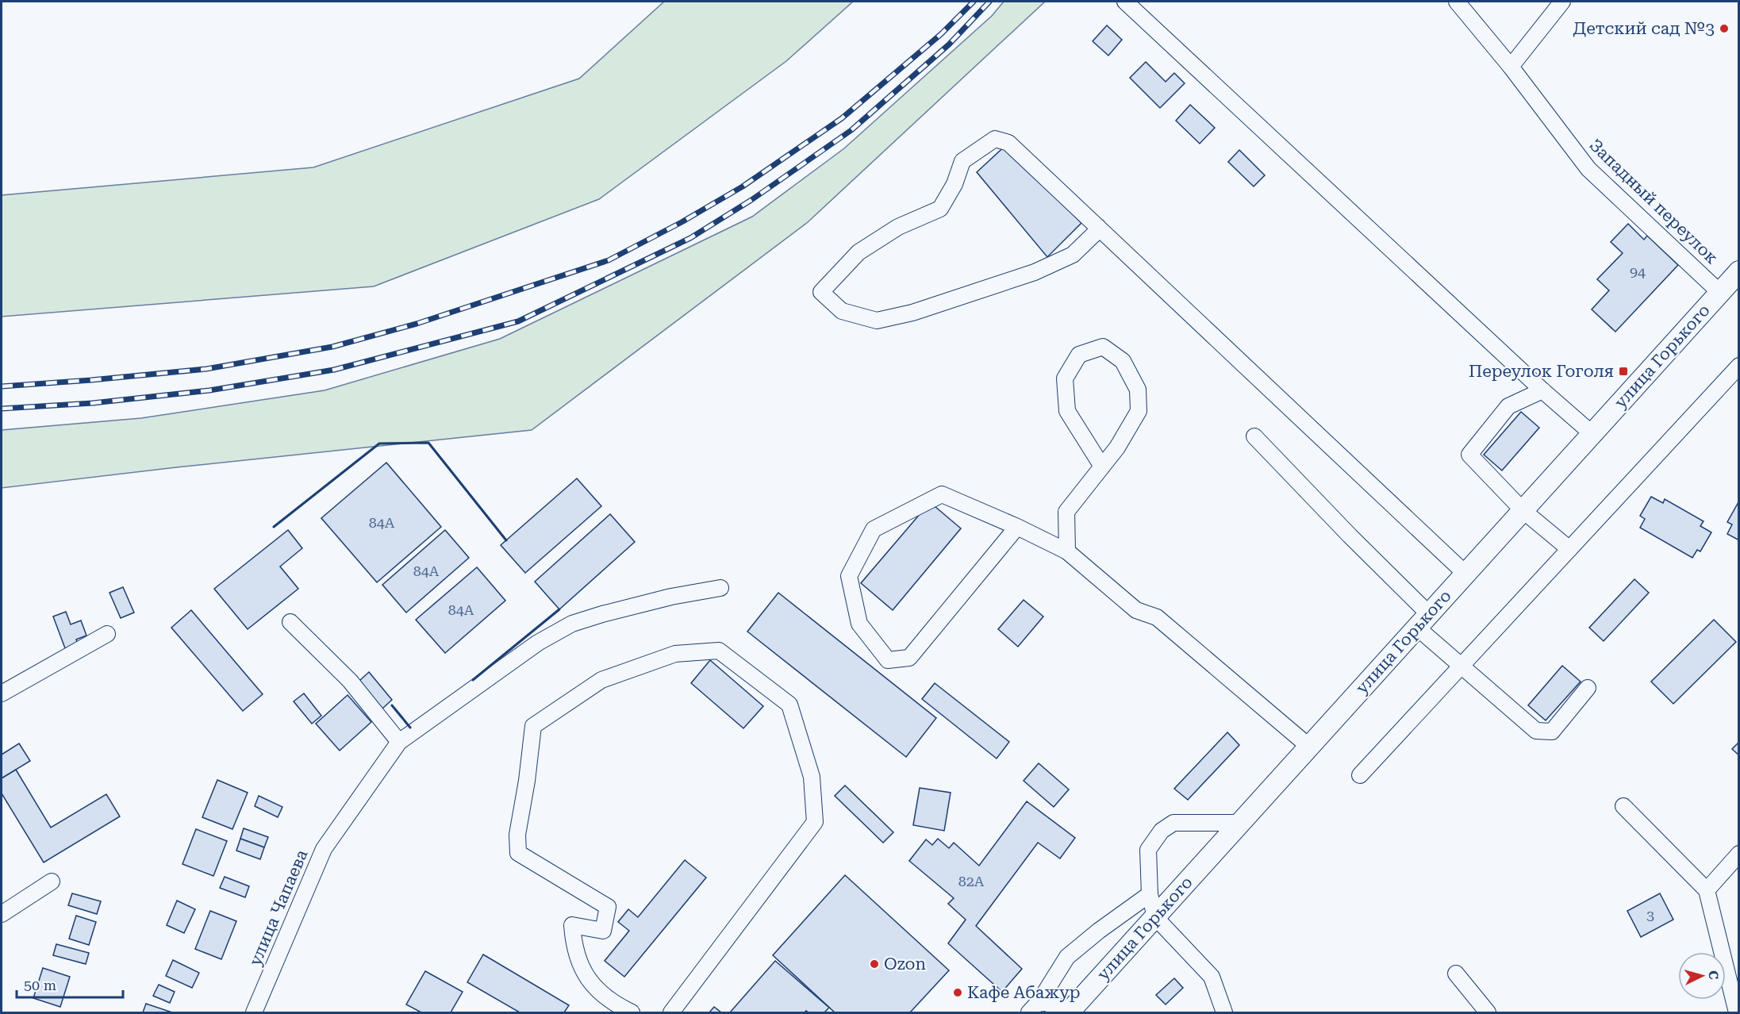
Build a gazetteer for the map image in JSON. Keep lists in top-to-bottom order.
{
  "streets": {
    "main road": ["улица Горького"],
    "street": ["Западный переулок", "улица Чапаева"]
  },
  "crossings": [
    ["Западный переулок", "улица Горького"]
  ],
  "places": {
    "other": ["Детский сад №3", "Ozon", "Кафе Абажур"],
    "transit": ["Переулок Гоголя"]
  },
  "house_numbers": [
    "94",
    "84А",
    "84А",
    "84А",
    "82А",
    "3"
  ],
  "scale_bar": "50 m",
  "north": "right"
}
